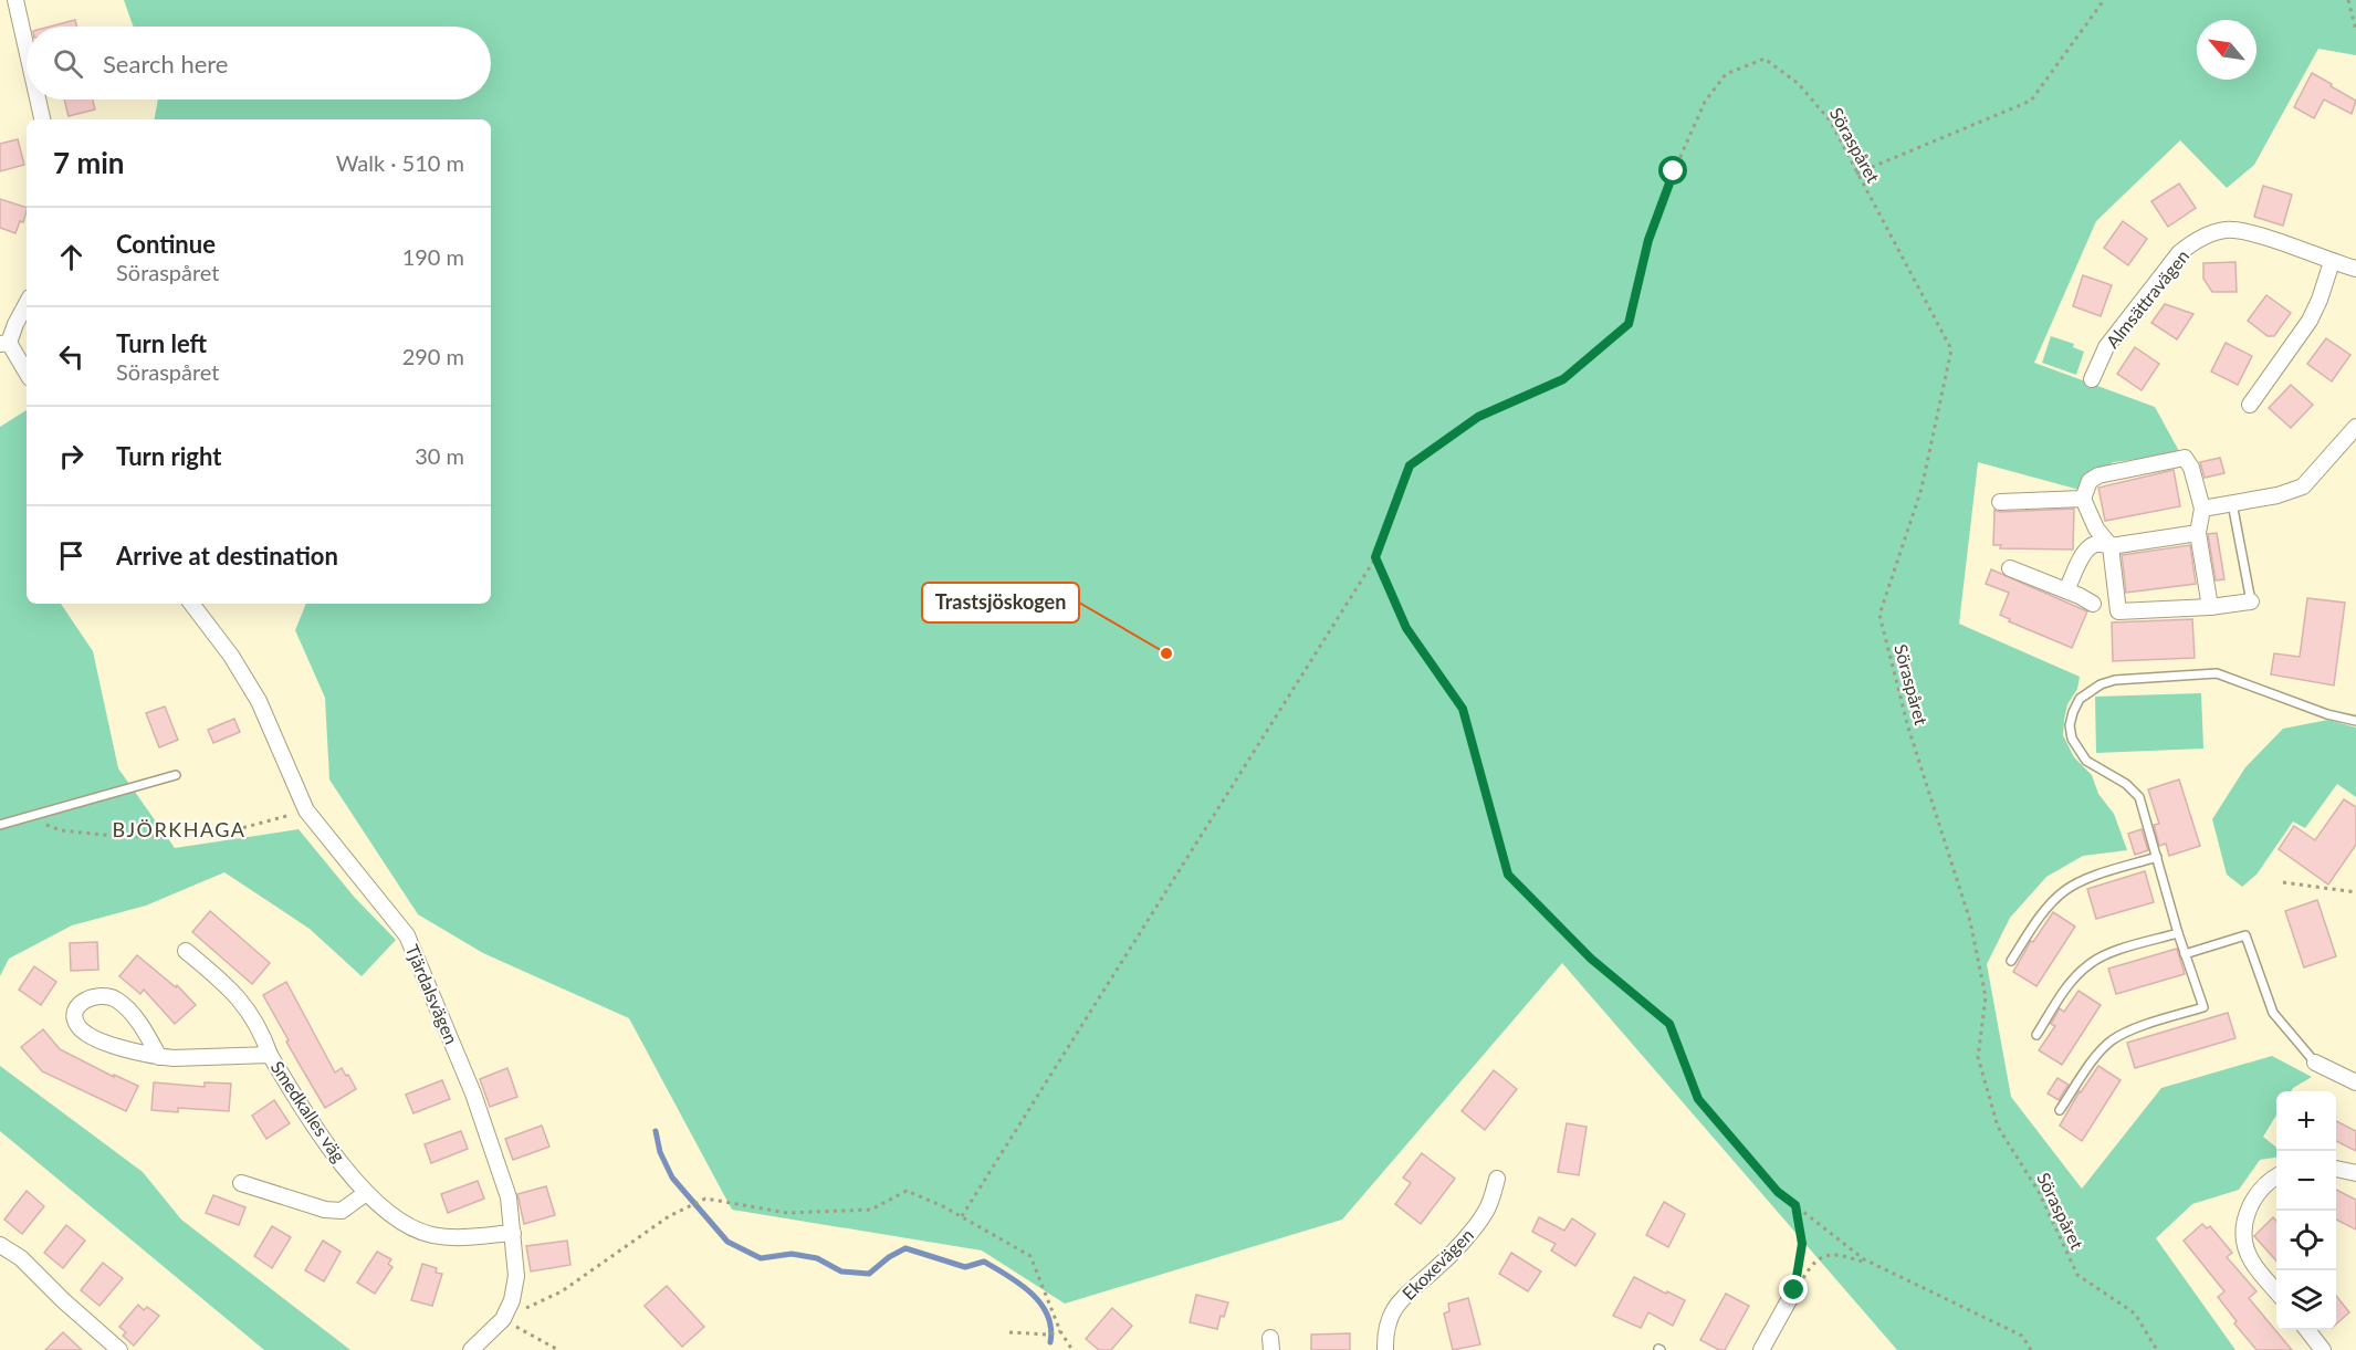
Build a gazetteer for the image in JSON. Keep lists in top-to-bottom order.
{
  "streets": {
    "street": [
      "Almsättravägen",
      "Tjärdalsvägen",
      "Smedkalles väg",
      "Ekoxevägen"
    ],
    "path": ["Söraspåret"]
  },
  "crossings": [
    ["Tjärdalsvägen", "Smedkalles väg"]
  ],
  "districts": ["BJÖRKHAGA"],
  "places": ["Trastsjöskogen"],
  "north": "top left",
  "page": {
    "search": "Search here",
    "heading": ["7 min", "Walk · 510 m"],
    "list": [
      ["Continue", "Söraspåret", "190 m"],
      ["Turn left", "Söraspåret", "290 m"],
      ["Turn right", "30 m"],
      "Arrive at destination"
    ],
    "map_buttons": ["+", "−"]
  }
}
